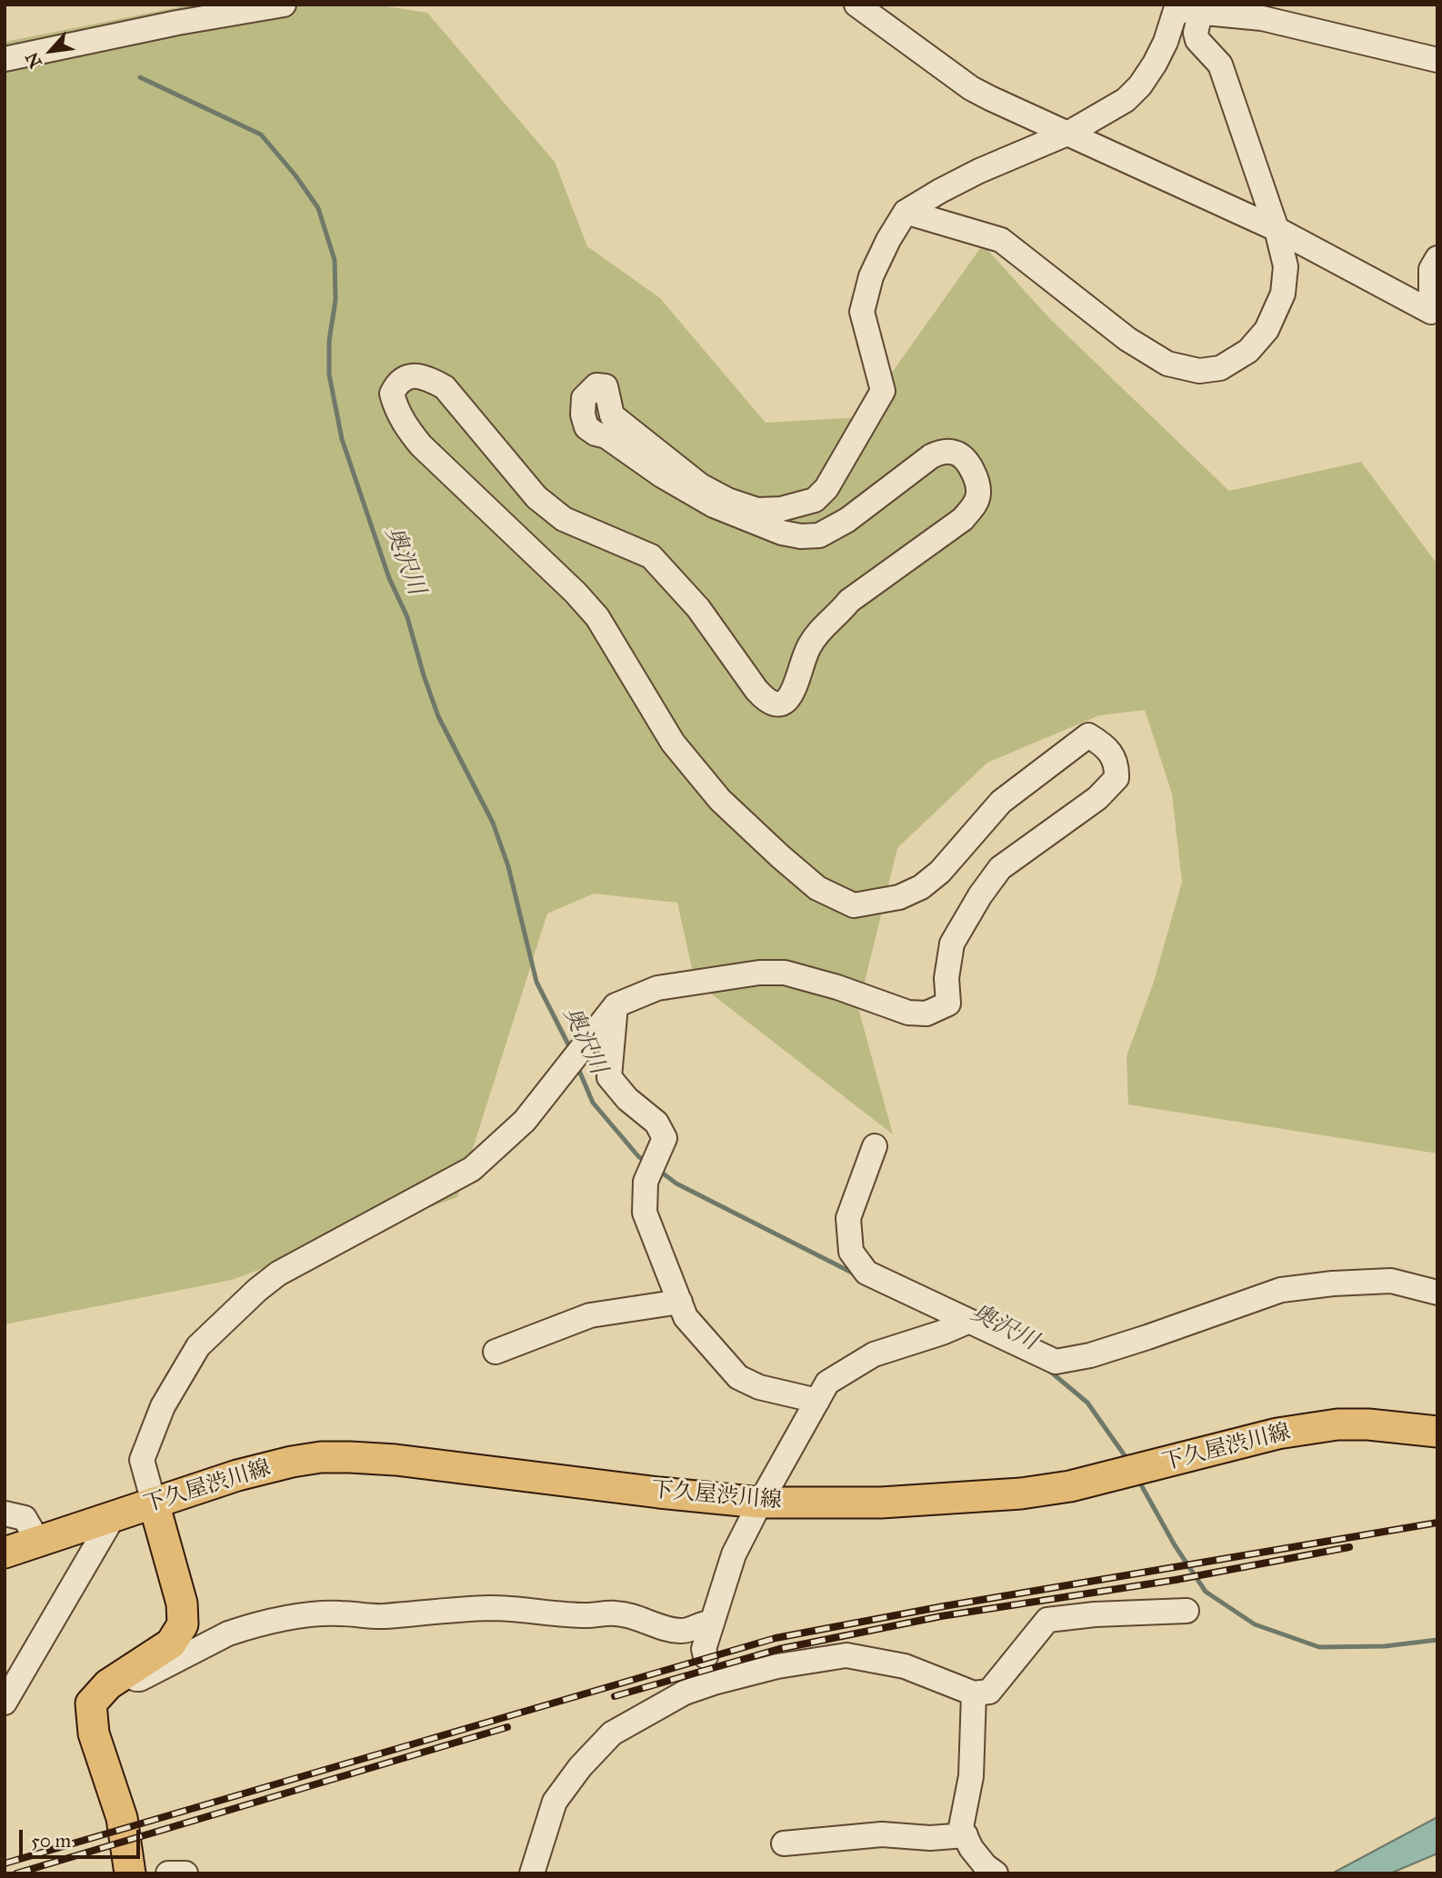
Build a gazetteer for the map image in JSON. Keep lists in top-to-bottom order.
{
  "streets": {
    "main road": ["下久屋渋川線"]
  },
  "water": ["奥沢川"],
  "scale_bar": "50 m",
  "north": "bottom left"
}
